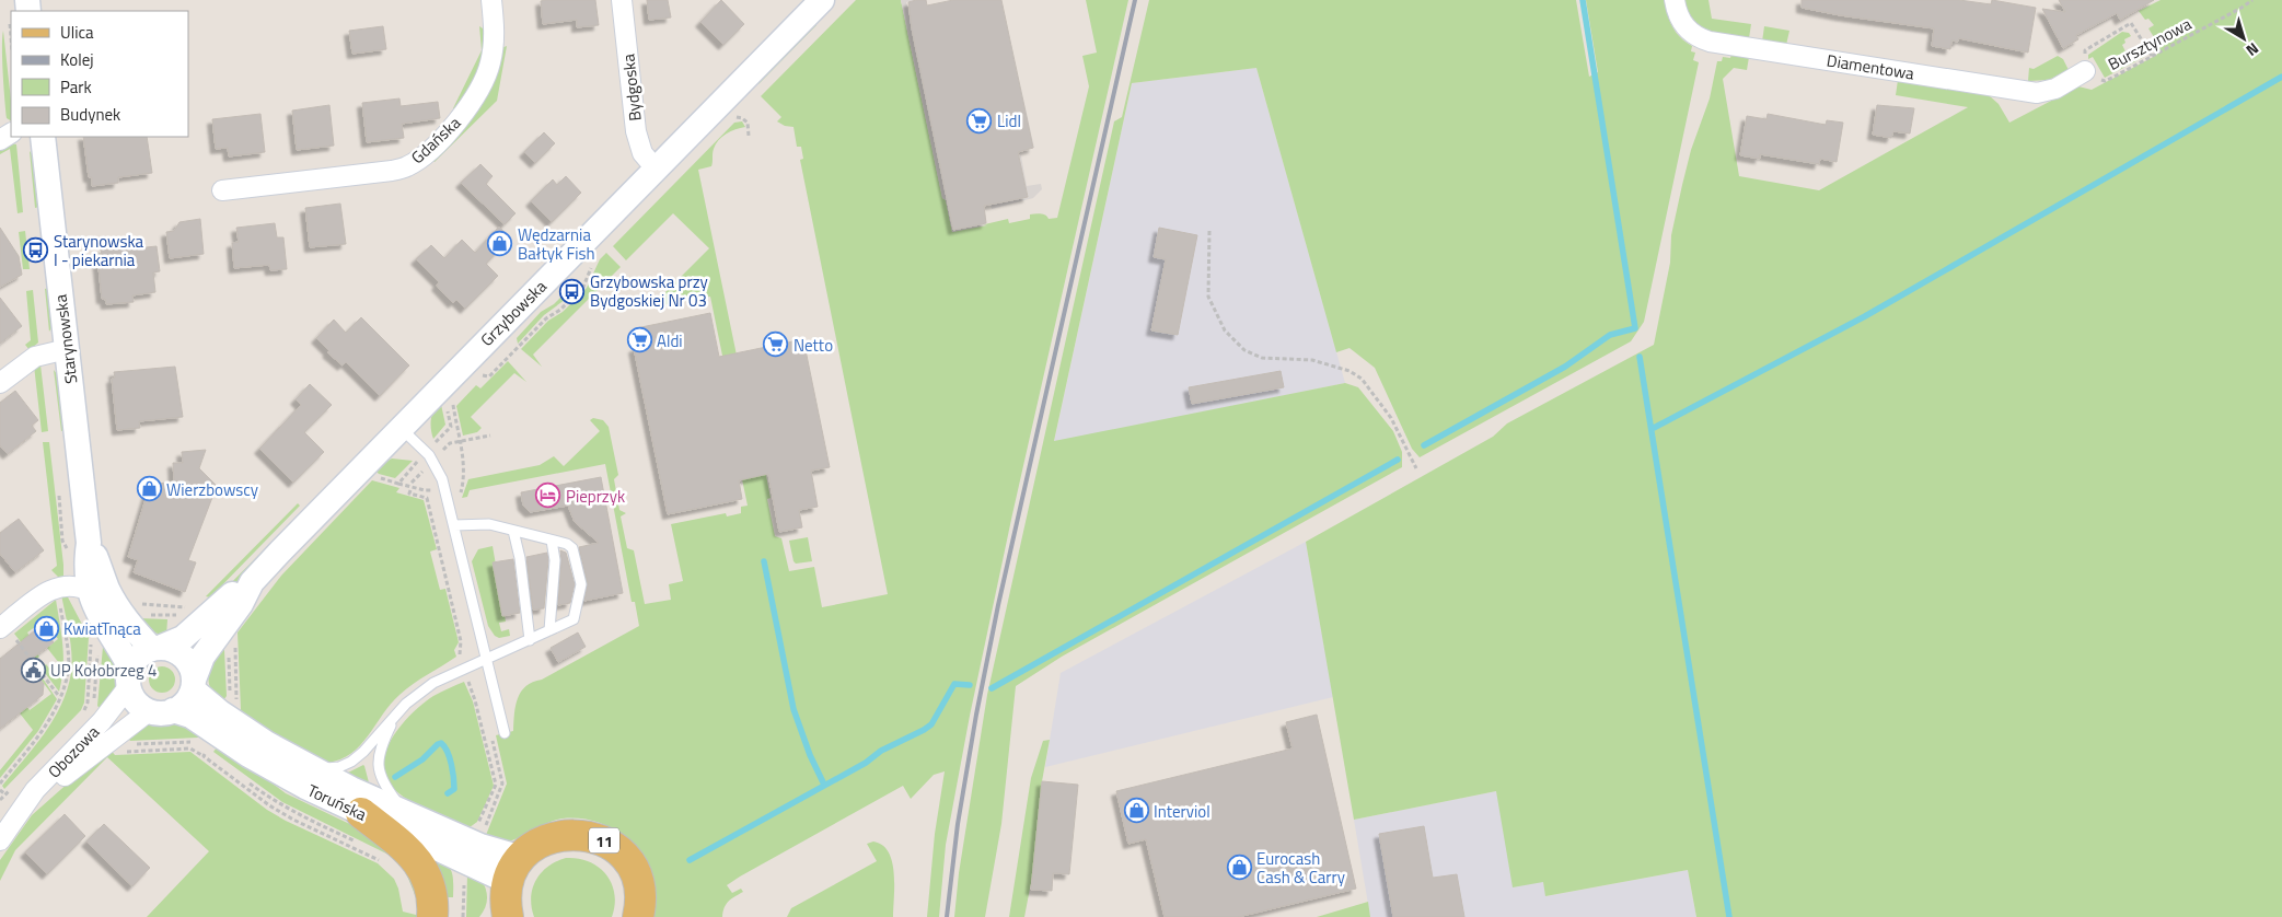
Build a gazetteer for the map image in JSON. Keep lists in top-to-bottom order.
{
  "streets": {
    "main road": ["11"],
    "street": [
      "Diamentowa",
      "Bydgoska",
      "Gdańska",
      "Grzybowska",
      "Starynowska",
      "Obozowa",
      "Toruńska"
    ],
    "path": ["Bursztynowa"]
  },
  "crossings": [
    ["Bursztynowa", "Diamentowa"],
    ["Bydgoska", "Grzybowska"],
    ["Grzybowska", "Starynowska"],
    ["Grzybowska", "Obozowa"],
    ["Grzybowska", "Toruńska"],
    ["Starynowska", "Obozowa"],
    ["Starynowska", "Toruńska"],
    ["Obozowa", "Toruńska"],
    ["Toruńska", "11"]
  ],
  "places": {
    "supermarket": ["Lidl", "Aldi", "Netto"],
    "shop": [
      "Wędzarnia Bałtyk Fish",
      "Wierzbowscy",
      "KwiatTnąca",
      "Interviol",
      "Eurocash Cash & Carry"
    ],
    "bus stop": ["Starynowska I - piekarnia", "Grzybowska przy Bydgoskiej Nr 03"],
    "hotel": ["Pieprzyk"],
    "public building": ["UP Kołobrzeg 4"]
  },
  "legend": [
    "Ulica",
    "Kolej",
    "Park",
    "Budynek"
  ],
  "north": "bottom right"
}
